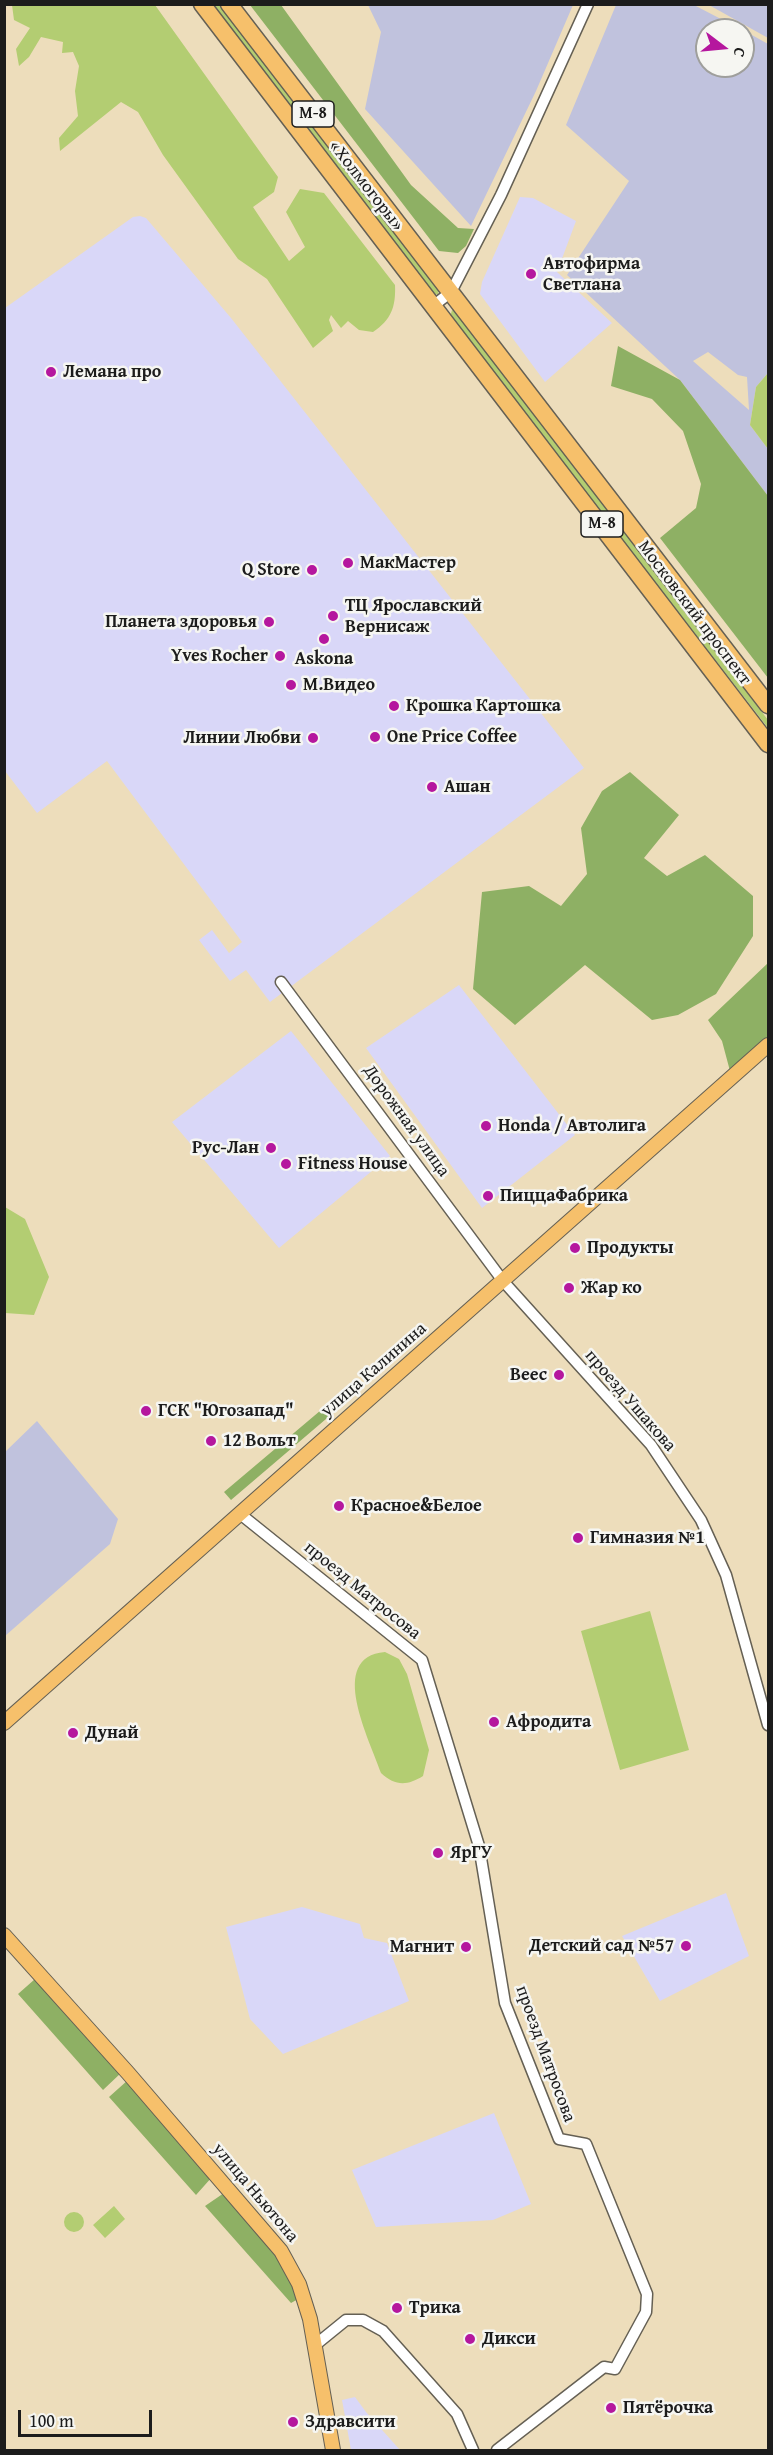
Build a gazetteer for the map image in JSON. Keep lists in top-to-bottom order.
{
  "streets": {
    "highway": ["М-8", "«Холмогоры»", "Московский проспект"],
    "main road": ["улица Калинина", "улица Ньютона"],
    "street": ["Дорожная улица", "проезд Ушакова", "проезд Матросова"]
  },
  "crossings": [
    ["«Холмогоры»", "Московский проспект"],
    ["Дорожная улица", "улица Калинина"],
    ["Дорожная улица", "проезд Ушакова"],
    ["улица Калинина", "проезд Ушакова"],
    ["улица Калинина", "проезд Матросова"]
  ],
  "places": [
    "Автофирма Светлана",
    "Лемана про",
    "МакМастер",
    "Q Store",
    "ТЦ Ярославский Вернисаж",
    "Планета здоровья",
    "Askona",
    "Yves Rocher",
    "М.Видео",
    "Крошка Картошка",
    "One Price Coffee",
    "Линии Любви",
    "Ашан",
    "Honda / Автолига",
    "Рус-Лан",
    "Fitness House",
    "ПиццаФабрика",
    "Продукты",
    "Жар ко",
    "Веес",
    "ГСК \"Югозапад\"",
    "12 Вольт",
    "Красное&Белое",
    "Гимназия №1",
    "Афродита",
    "Дунай",
    "ЯрГУ",
    "Детский сад №57",
    "Магнит",
    "Трика",
    "Дикси",
    "Пятёрочка",
    "Здравсити"
  ],
  "scale_bar": "100 m",
  "north": "right"
}
